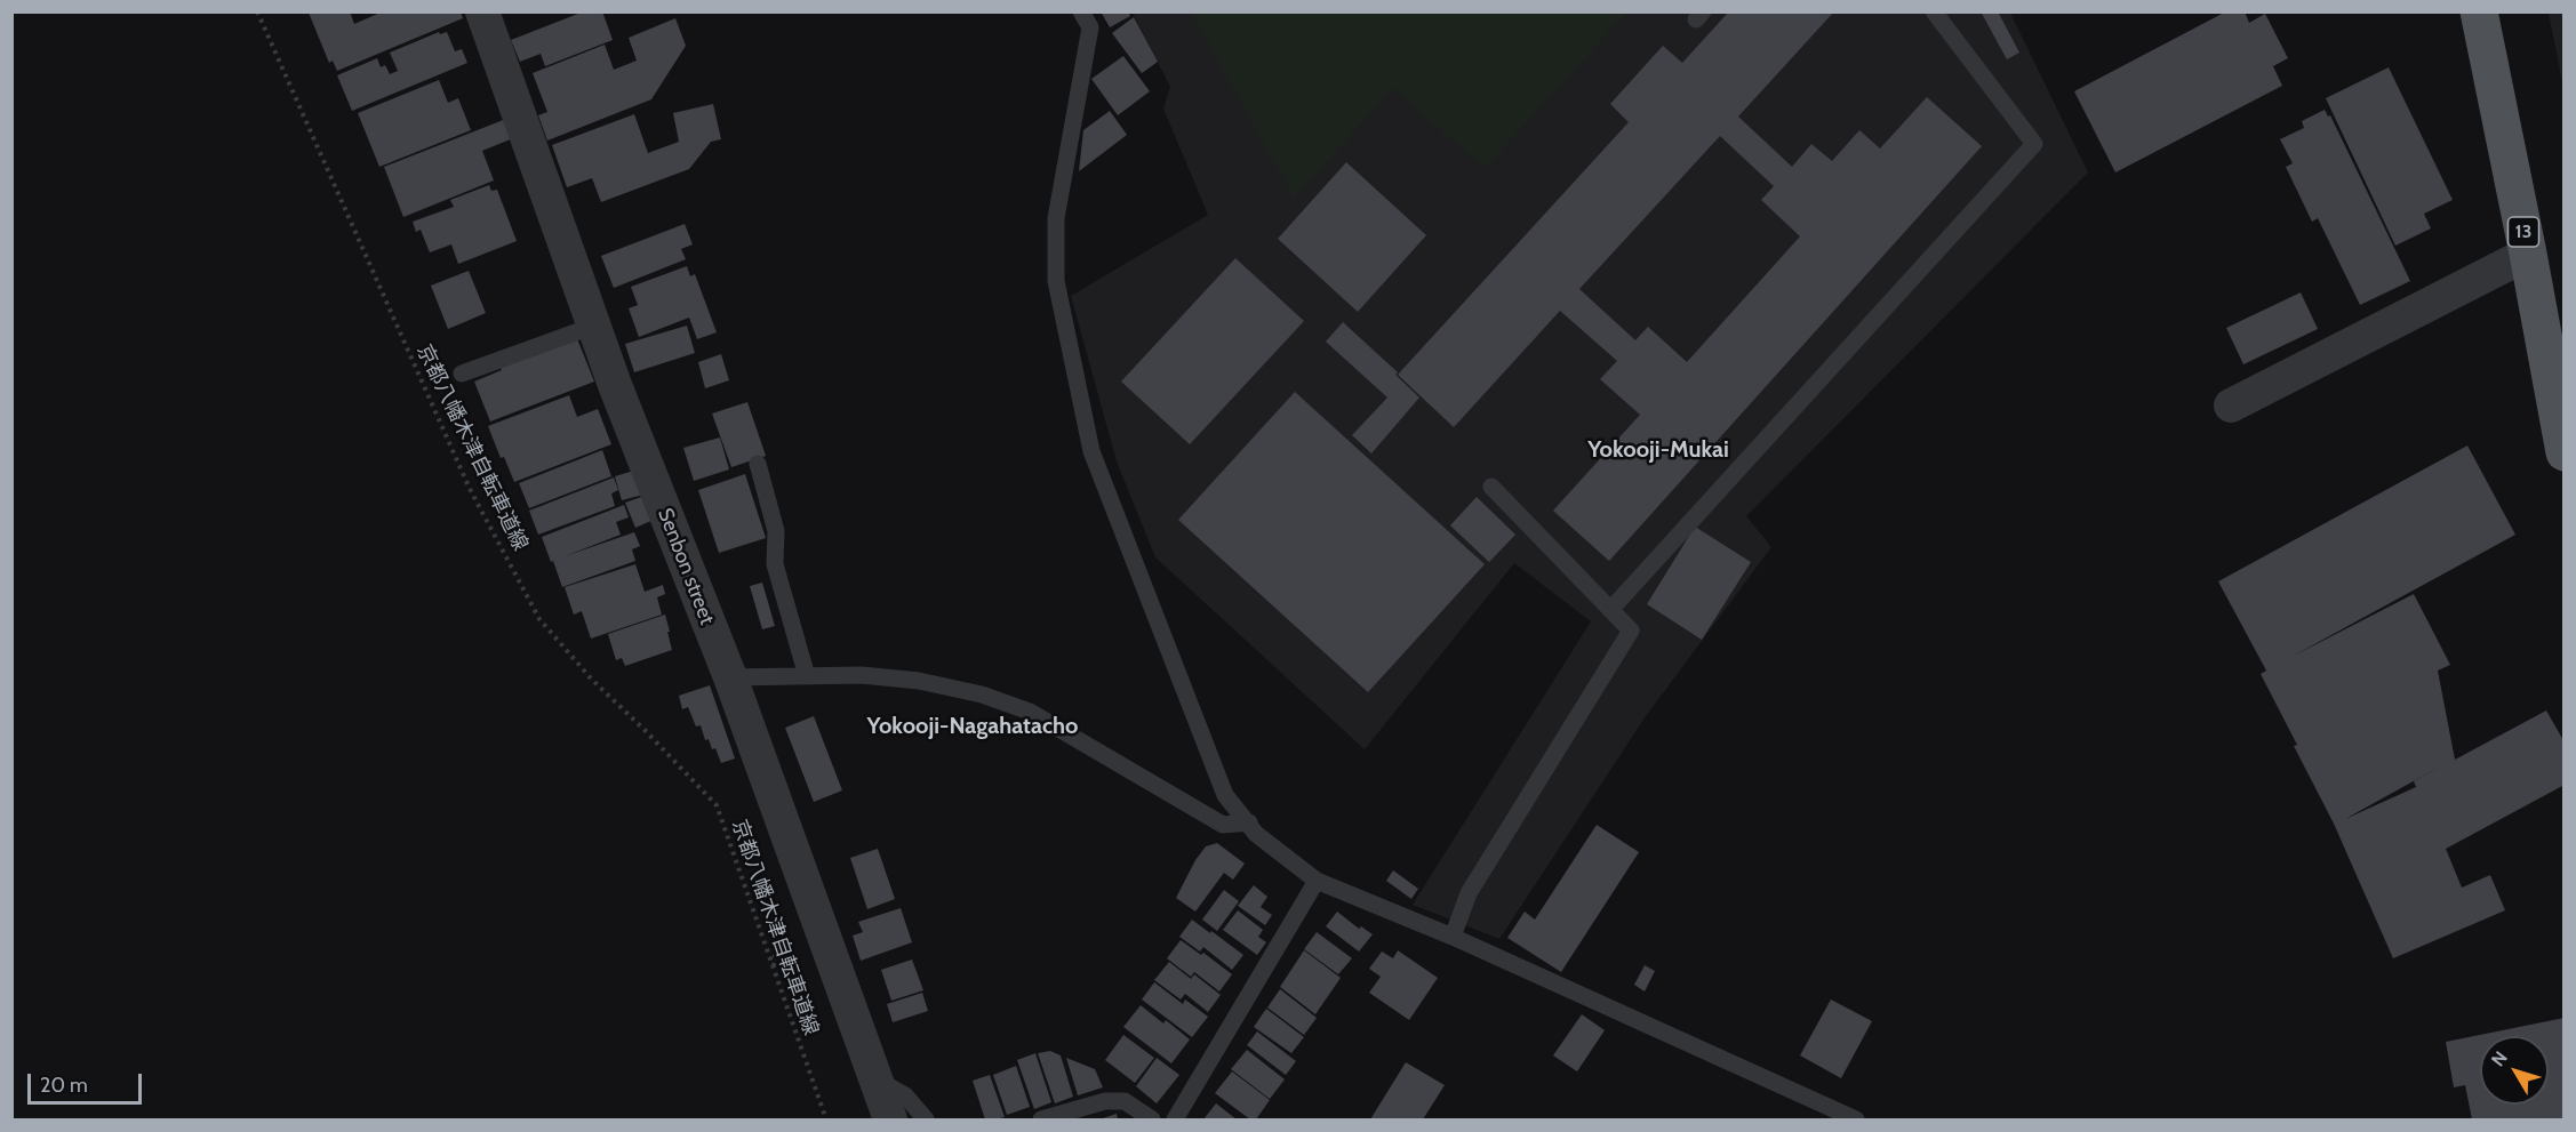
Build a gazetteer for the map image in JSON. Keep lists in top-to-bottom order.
{
  "streets": {
    "main road": ["13"],
    "street": ["Senbon street"],
    "path": ["京都八幡木津自転車道線"]
  },
  "districts": ["Yokooji-Mukai", "Yokooji-Nagahatacho"],
  "scale_bar": "20 m",
  "north": "top left"
}
